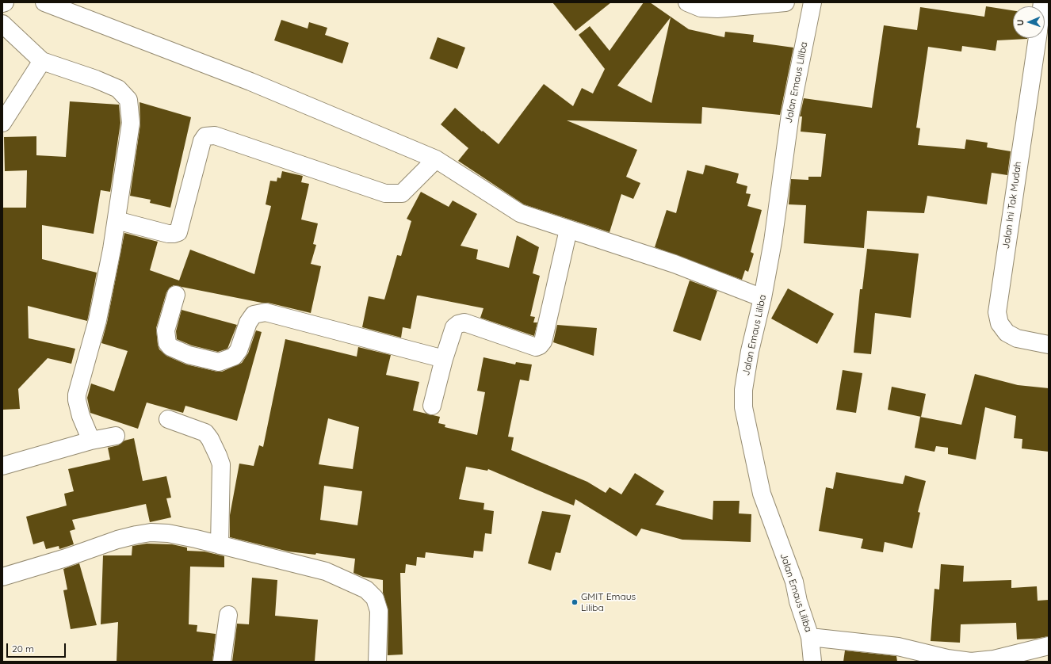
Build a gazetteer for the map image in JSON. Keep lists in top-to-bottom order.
{
  "streets": {
    "street": ["Jalan Emaus Liliba", "Jalan Ini Tak Mudah"]
  },
  "places": ["GMIT Emaus Liliba"],
  "scale_bar": "20 m",
  "north": "left"
}
